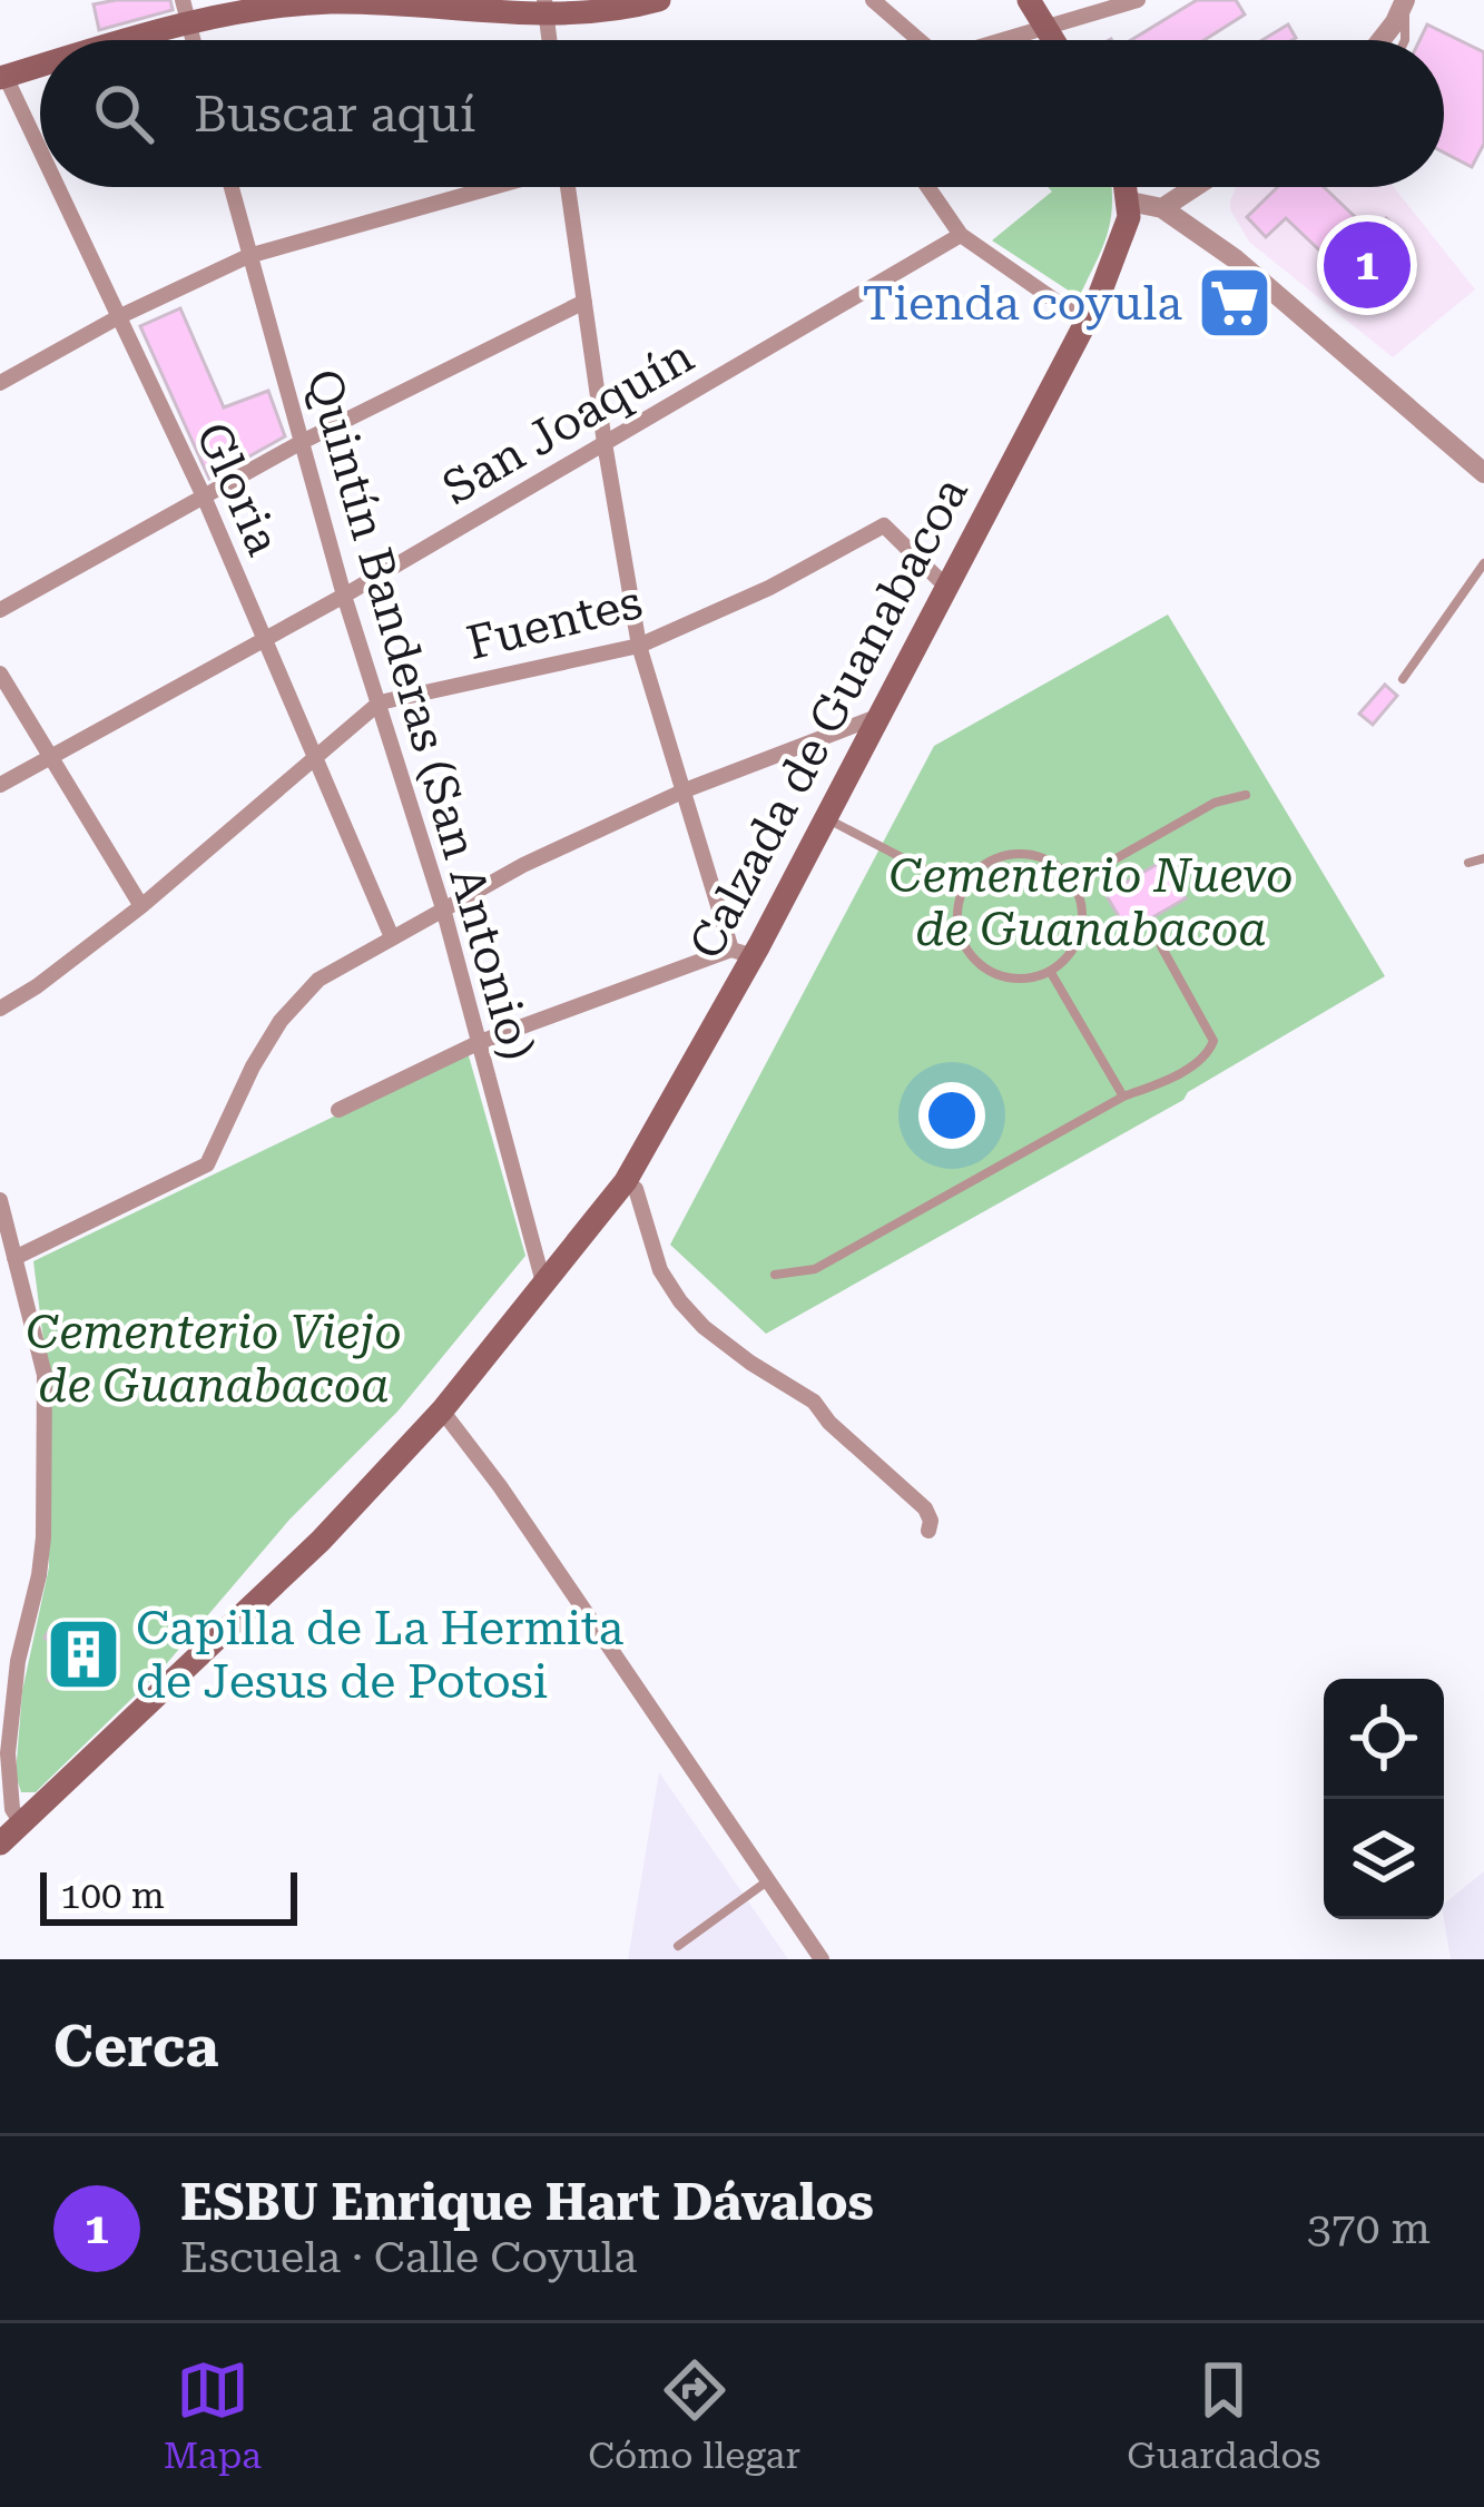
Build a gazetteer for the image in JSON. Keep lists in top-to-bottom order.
{
  "streets": {
    "main road": ["Calzada de Guanabacoa"],
    "street": [
      "San Joaquín",
      "Gloria",
      "Fuentes",
      "Quintín Banderas (San Antonio)"
    ]
  },
  "crossings": [
    ["San Joaquín", "Gloria"],
    ["San Joaquín", "Quintín Banderas (San Antonio)"],
    ["Gloria", "Fuentes"],
    ["Fuentes", "Quintín Banderas (San Antonio)"],
    ["Fuentes", "Calzada de Guanabacoa"],
    ["Quintín Banderas (San Antonio)", "Calzada de Guanabacoa"]
  ],
  "parks": ["Cementerio Nuevo de Guanabacoa", "Cementerio Viejo de Guanabacoa"],
  "places": {
    "supermarket": ["Tienda coyula"],
    "building": ["Capilla de La Hermita de Jesus de Potosi"]
  },
  "scale_bar": "100 m",
  "page": {
    "search": "Buscar aquí",
    "pins": "1",
    "scale": "100 m",
    "heading": "Cerca",
    "list": [
      {
        "mark": "1",
        "name": "ESBU Enrique Hart Dávalos",
        "note": "Escuela · Calle Coyula",
        "value": "370 m"
      }
    ],
    "nav": ["Mapa", "Cómo llegar", "Guardados"]
  }
}
